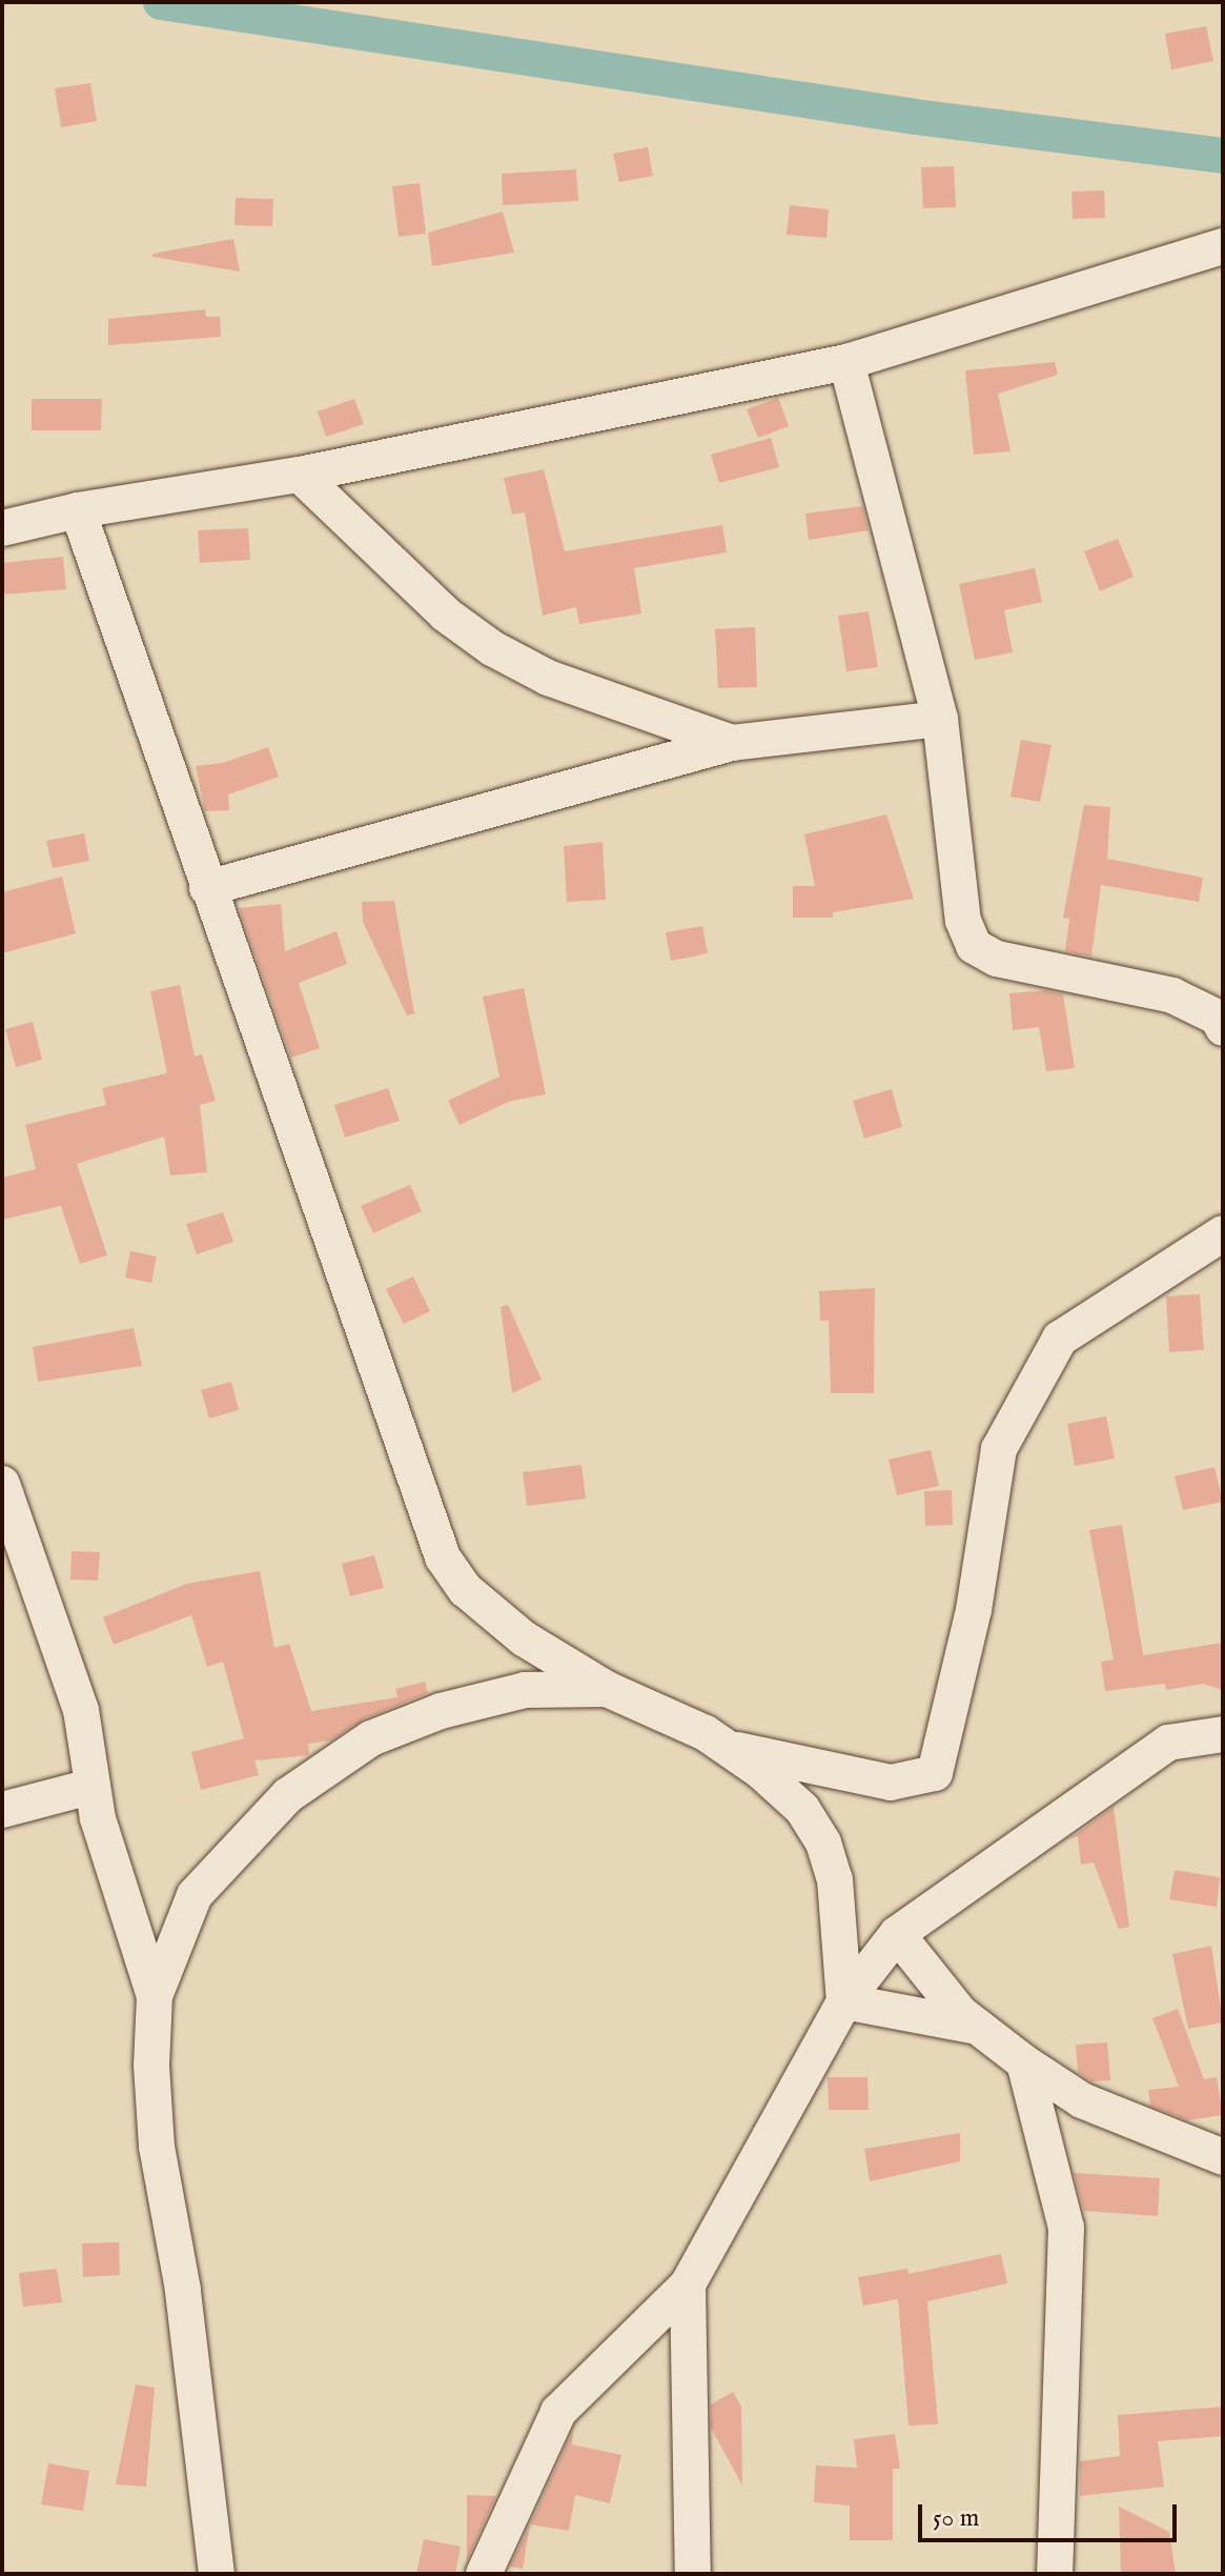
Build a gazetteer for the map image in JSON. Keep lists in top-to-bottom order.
{
  "scale_bar": "50 m"
}
